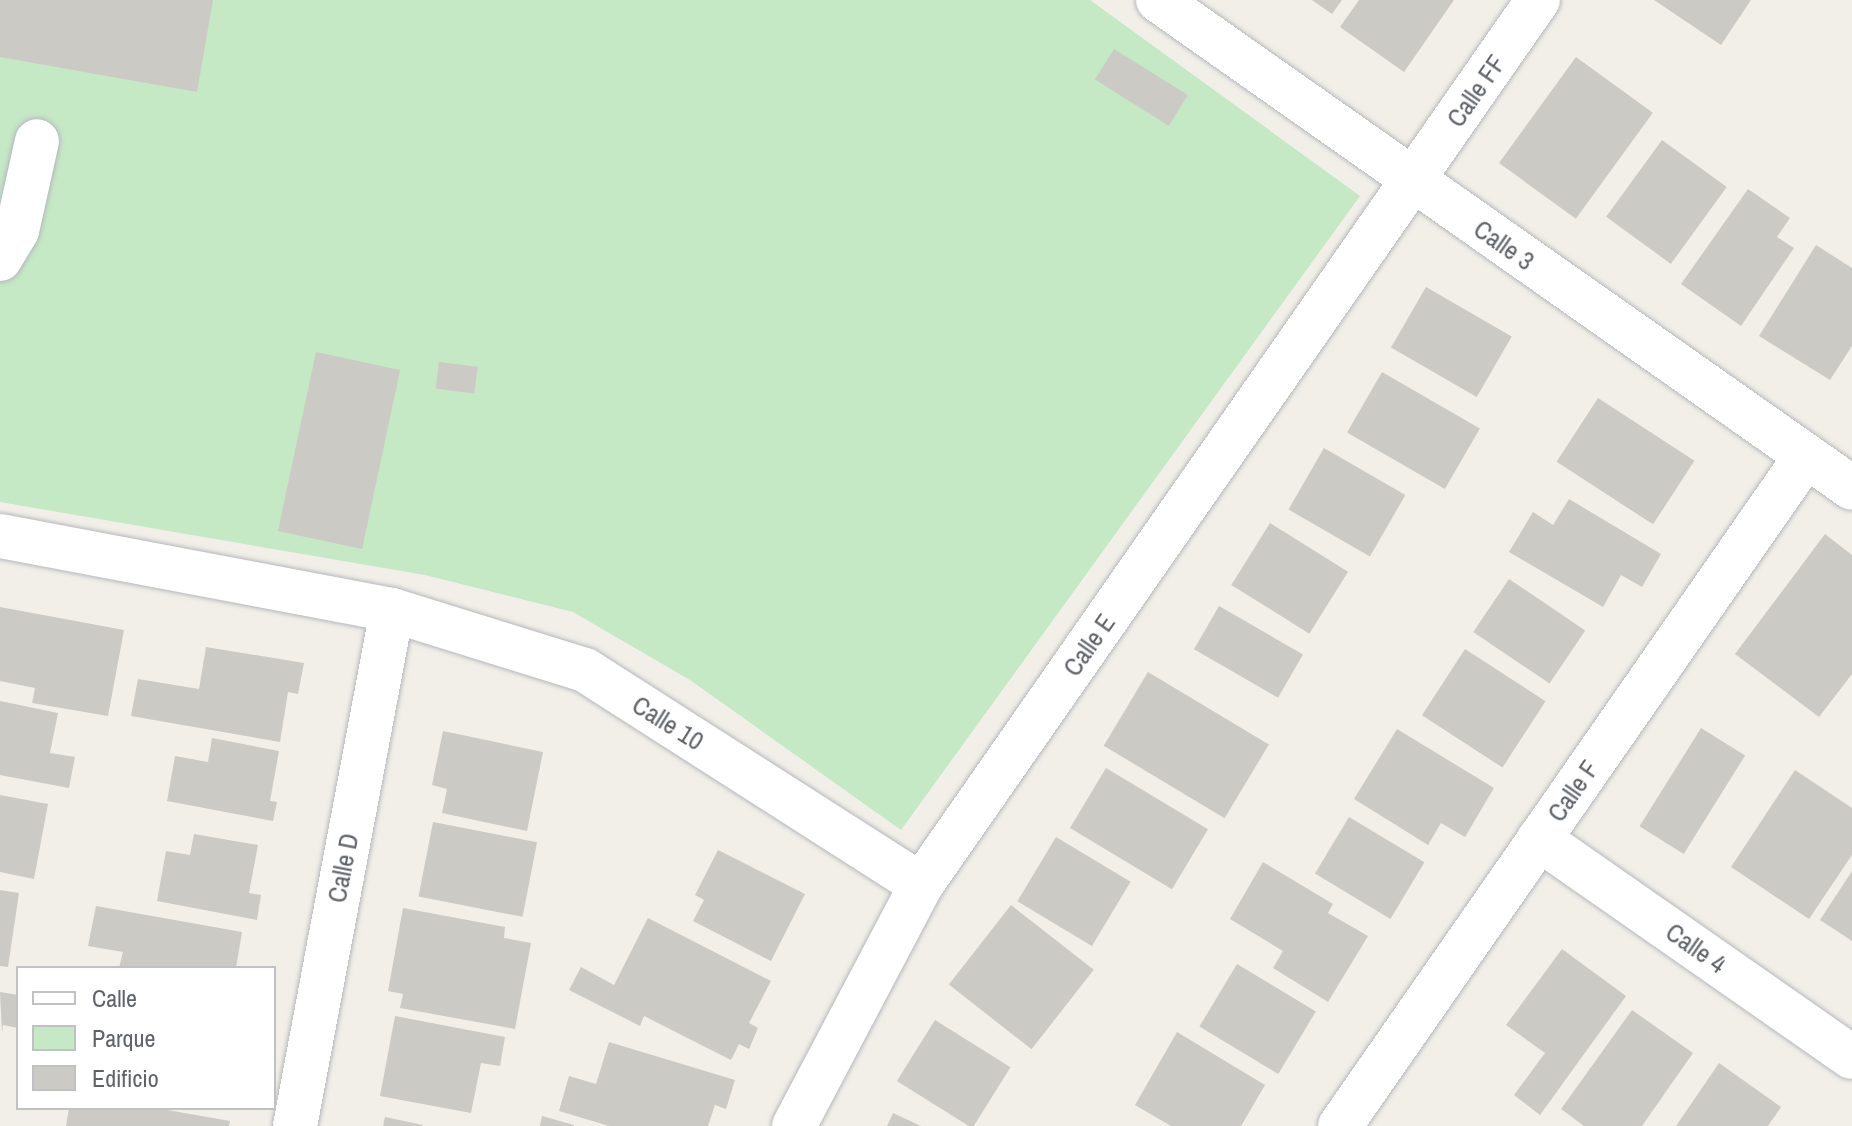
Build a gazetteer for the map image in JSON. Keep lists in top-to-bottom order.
{
  "streets": {
    "street": [
      "Calle FF",
      "Calle 3",
      "Calle E",
      "Calle 10",
      "Calle F",
      "Calle D",
      "Calle 4"
    ]
  },
  "crossings": [
    ["Calle FF", "Calle 3"],
    ["Calle FF", "Calle E"],
    ["Calle 3", "Calle E"],
    ["Calle 3", "Calle F"],
    ["Calle E", "Calle 10"],
    ["Calle 10", "Calle D"],
    ["Calle F", "Calle 4"]
  ],
  "legend": ["Calle", "Parque", "Edificio"]
}
